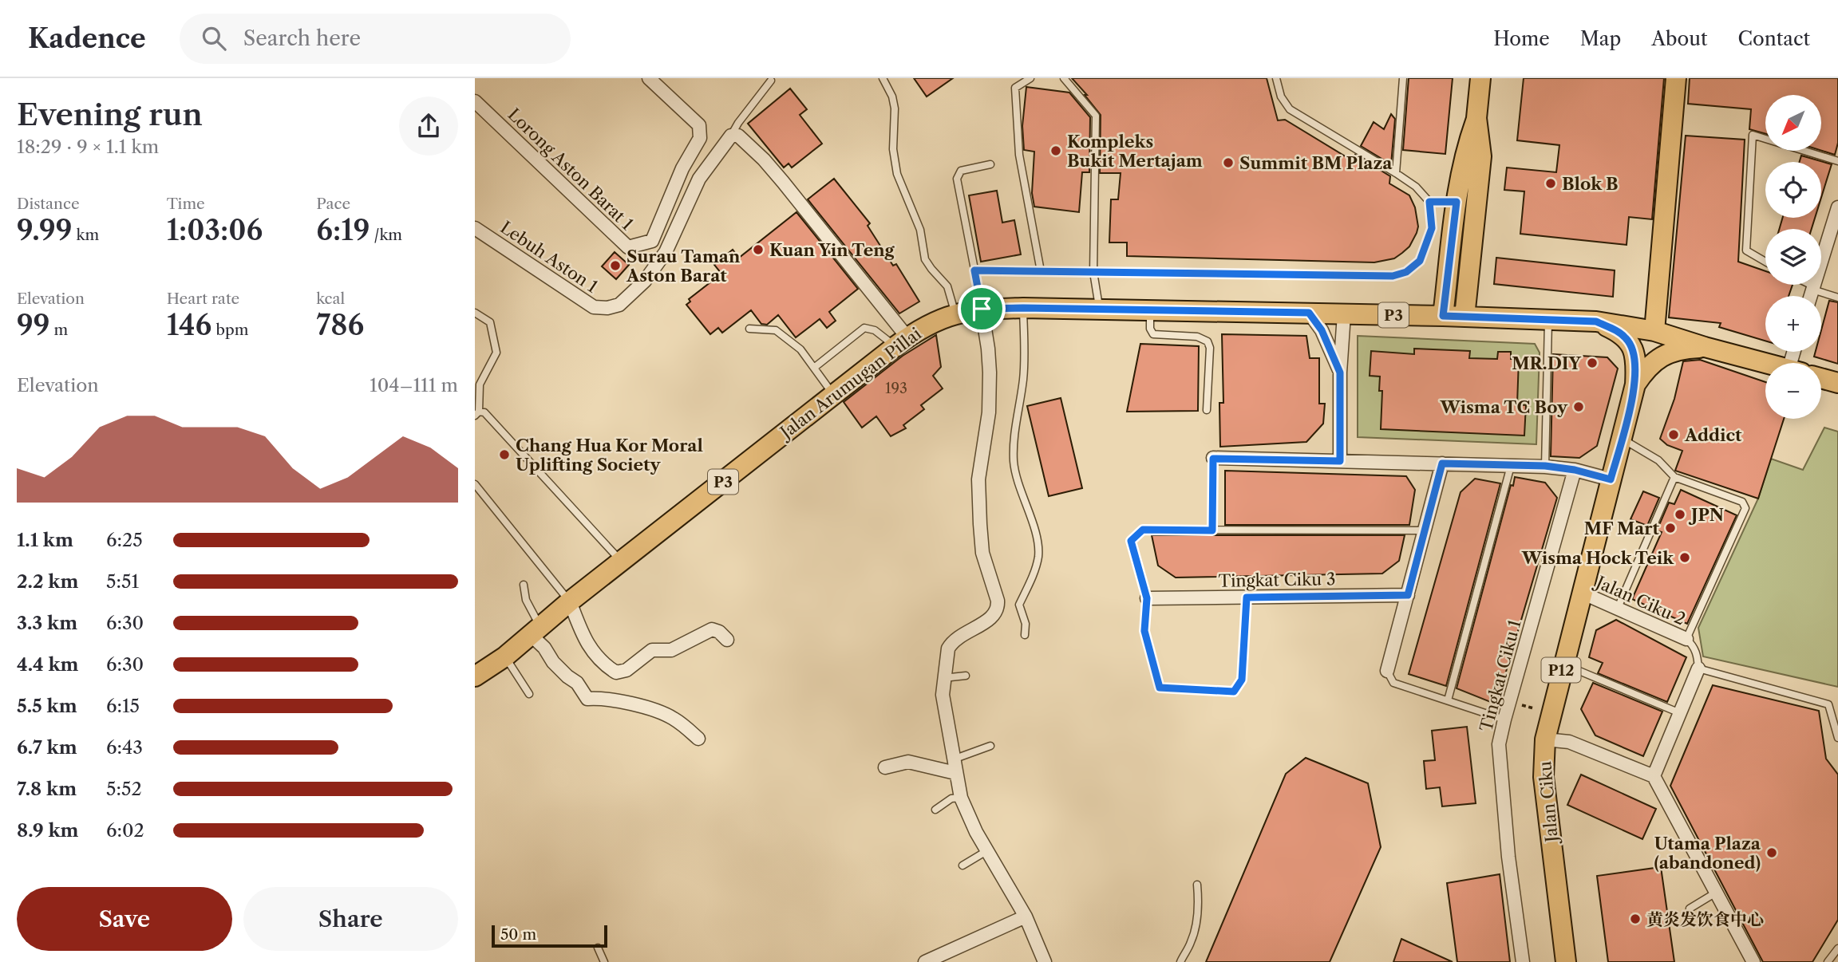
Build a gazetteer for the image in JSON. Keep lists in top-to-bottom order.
{
  "streets": {
    "main road": [
      "P3",
      "Jalan Arumugan Pillai",
      "P12",
      "Jalan Ciku"
    ],
    "street": [
      "Lorong Aston Barat 1",
      "Lebuh Aston 1",
      "Tingkat Ciku 3",
      "Jalan Ciku 2",
      "Tingkat Ciku 1"
    ]
  },
  "crossings": [
    ["Jalan Ciku 2", "Jalan Ciku"]
  ],
  "places": [
    "Kompleks Bukit Mertajam",
    "Summit BM Plaza",
    "Blok B",
    "Kuan Yin Teng",
    "Surau Taman Aston Barat",
    "MR.DIY",
    "Wisma TC Boy",
    "Addict",
    "Chang Hua Kor Moral Uplifting Society",
    "JPN",
    "MF Mart",
    "Wisma Hock Teik",
    "Utama Plaza (abandoned)",
    "黄炎发饮食中心"
  ],
  "house_numbers": ["193"],
  "scale_bar": "50 m",
  "north": "bottom left",
  "page": {
    "header": "Kadence",
    "search": "Search here",
    "nav": [
      "Home",
      "Map",
      "About",
      "Contact"
    ],
    "heading": ["Evening run", "18:29 · 9 × 1.1 km"],
    "map_buttons": ["+", "−"],
    "stats": [
      ["Distance", "9.99 km"],
      ["Time", "1:03:06"],
      ["Pace", "6:19 /km"],
      ["Elevation", "99 m"],
      ["Heart rate", "146 bpm"],
      ["kcal", "786"]
    ],
    "chart": ["Elevation", "104–111 m"],
    "list": [
      {
        "name": "1.1 km",
        "note": "6:25"
      },
      {
        "name": "2.2 km",
        "note": "5:51"
      },
      {
        "name": "3.3 km",
        "note": "6:30"
      },
      {
        "name": "4.4 km",
        "note": "6:30"
      },
      {
        "name": "5.5 km",
        "note": "6:15"
      },
      {
        "name": "6.7 km",
        "note": "6:43"
      },
      {
        "name": "7.8 km",
        "note": "5:52"
      },
      {
        "name": "8.9 km",
        "note": "6:02"
      }
    ],
    "buttons": ["Save", "Share"],
    "scale": "50 m"
  }
}
